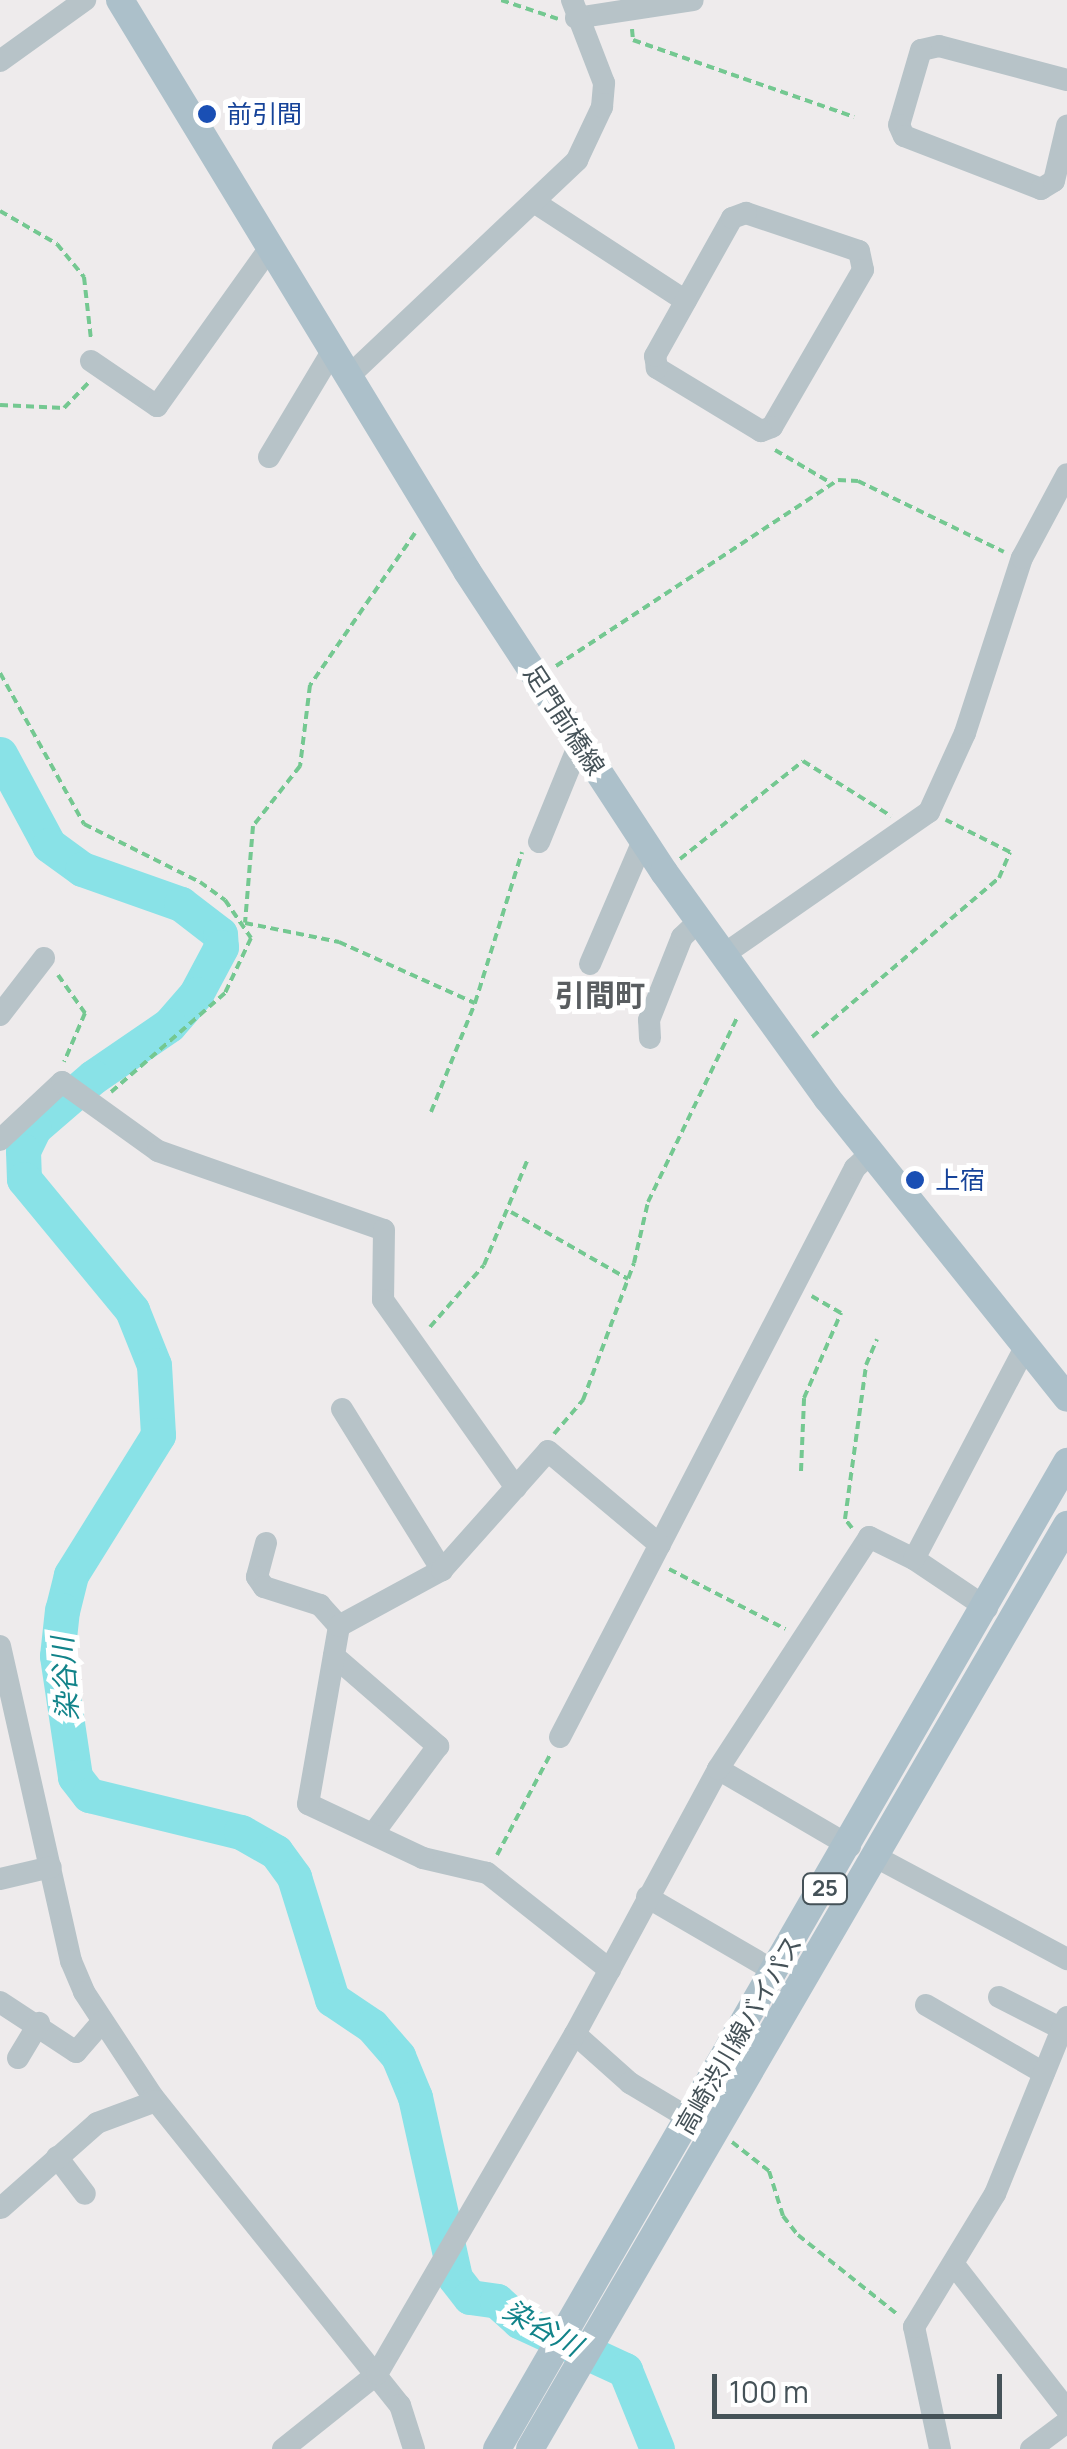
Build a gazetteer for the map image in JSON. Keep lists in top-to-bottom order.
{
  "streets": {
    "main road": ["足門前橋線", "25", "高崎渋川線バイパス"]
  },
  "districts": ["引間町"],
  "water": ["染谷川"],
  "places": ["前引間", "上宿"],
  "scale_bar": "100 m"
}
